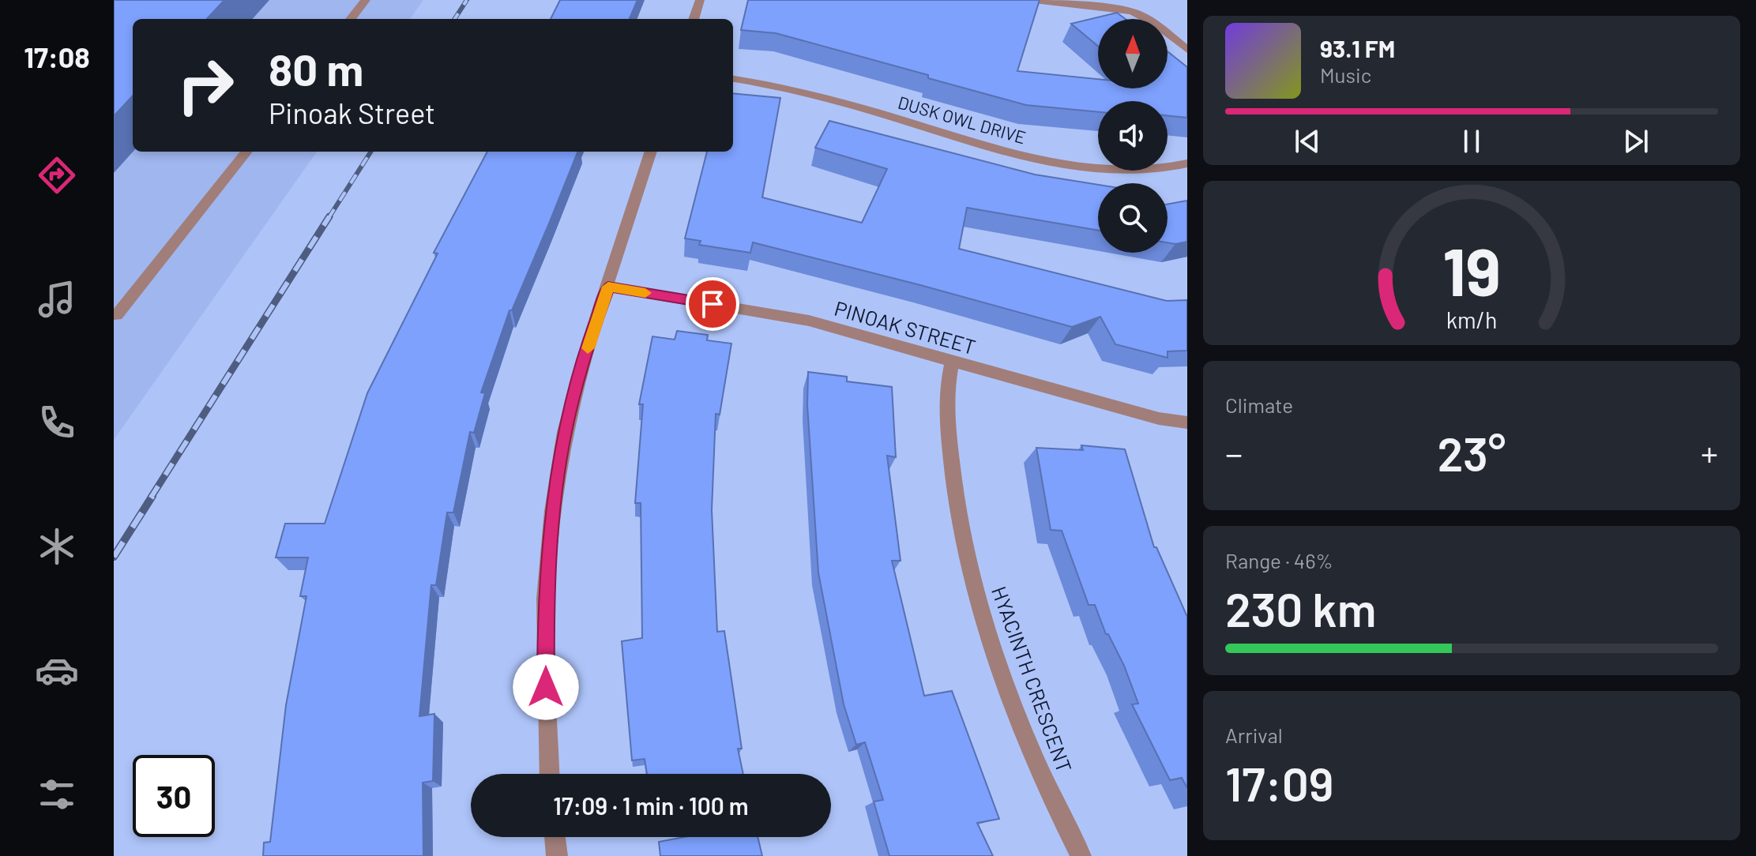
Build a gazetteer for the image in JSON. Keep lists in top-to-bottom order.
{
  "streets": {
    "street": ["DUSK OWL DRIVE", "PINOAK STREET", "HYACINTH CRESCENT"]
  },
  "crossings": [
    ["PINOAK STREET", "HYACINTH CRESCENT"]
  ],
  "north": "top",
  "page": {
    "tabs": "17:08",
    "turn": ["80 m", "Pinoak Street"],
    "song": ["93.1 FM", "Music"],
    "tile": [
      "Climate",
      ["Range · 46%", "230 km"],
      ["Arrival", "17:09"]
    ],
    "heat": ["−", "23°", "+"],
    "limit": "30",
    "trip": "17:09 · 1 min · 100 m",
    "gauge": ["19", "km/h"]
  }
}
